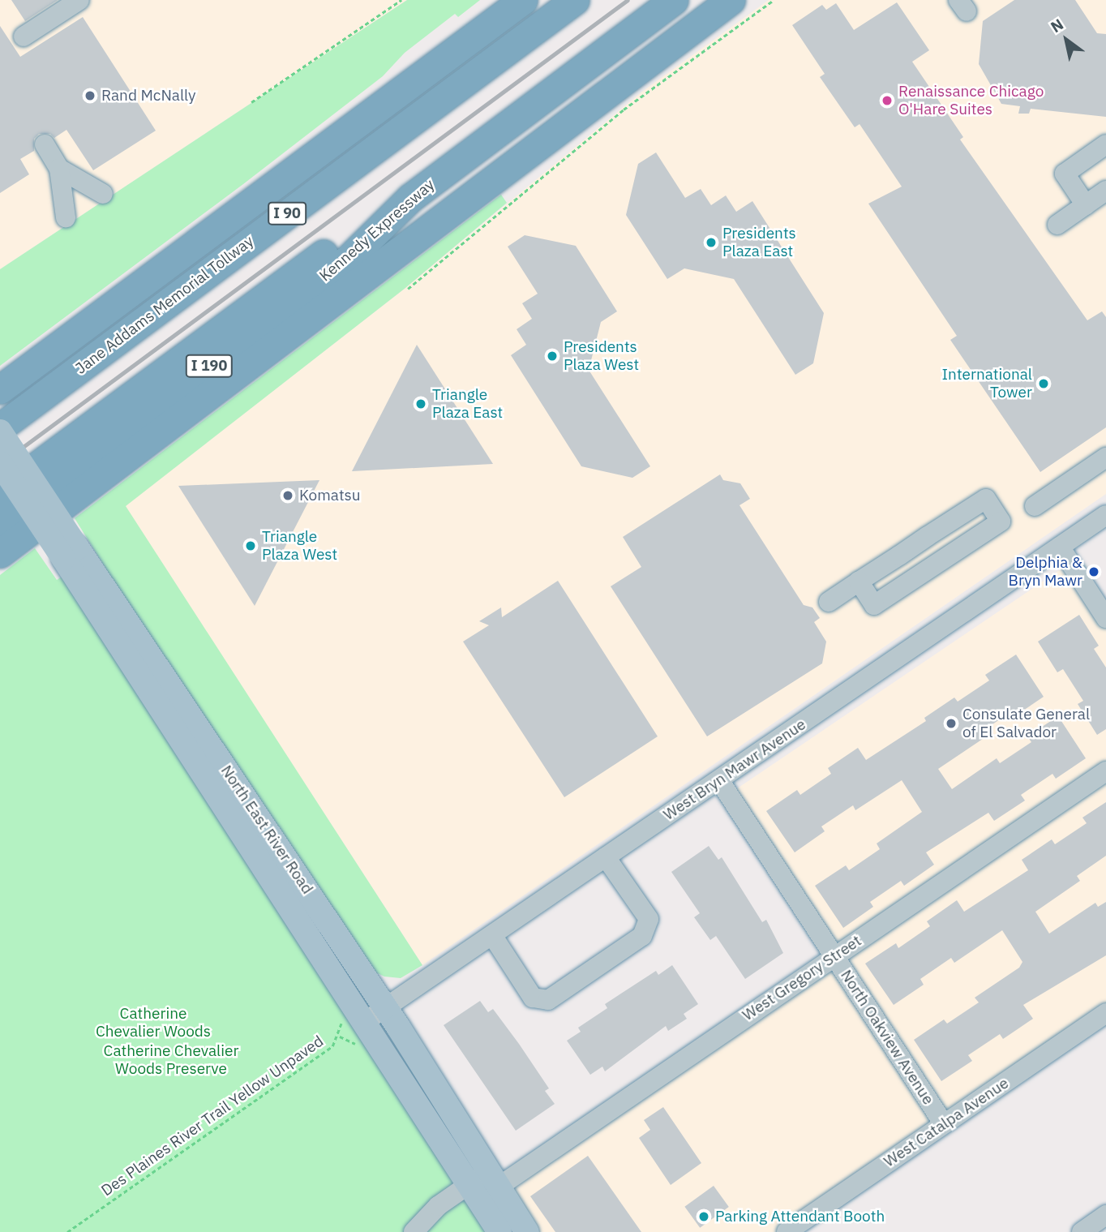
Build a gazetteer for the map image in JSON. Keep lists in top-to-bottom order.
{
  "streets": {
    "highway": [
      "I 90",
      "Kennedy Expressway",
      "Jane Addams Memorial Tollway",
      "I 190"
    ],
    "main road": ["North East River Road"],
    "street": [
      "West Bryn Mawr Avenue",
      "West Gregory Street",
      "North Oakview Avenue",
      "West Catalpa Avenue"
    ],
    "path": ["Des Plaines River Trail Yellow Unpaved"]
  },
  "crossings": [
    ["Jane Addams Memorial Tollway", "North East River Road"],
    ["West Bryn Mawr Avenue", "North East River Road"],
    ["West Bryn Mawr Avenue", "North Oakview Avenue"],
    ["West Bryn Mawr Avenue", "Des Plaines River Trail Yellow Unpaved"],
    ["North East River Road", "West Gregory Street"],
    ["North East River Road", "Des Plaines River Trail Yellow Unpaved"],
    ["West Gregory Street", "North Oakview Avenue"],
    ["North Oakview Avenue", "West Catalpa Avenue"]
  ],
  "parks": ["Catherine Chevalier Woods", "Catherine Chevalier Woods Preserve"],
  "places": [
    "Rand McNally",
    "Renaissance Chicago O'Hare Suites",
    "Presidents Plaza East",
    "Presidents Plaza West",
    "International Tower",
    "Triangle Plaza East",
    "Komatsu",
    "Triangle Plaza West",
    "Delphia & Bryn Mawr",
    "Consulate General of El Salvador",
    "Parking Attendant Booth"
  ],
  "north": "top left"
}
